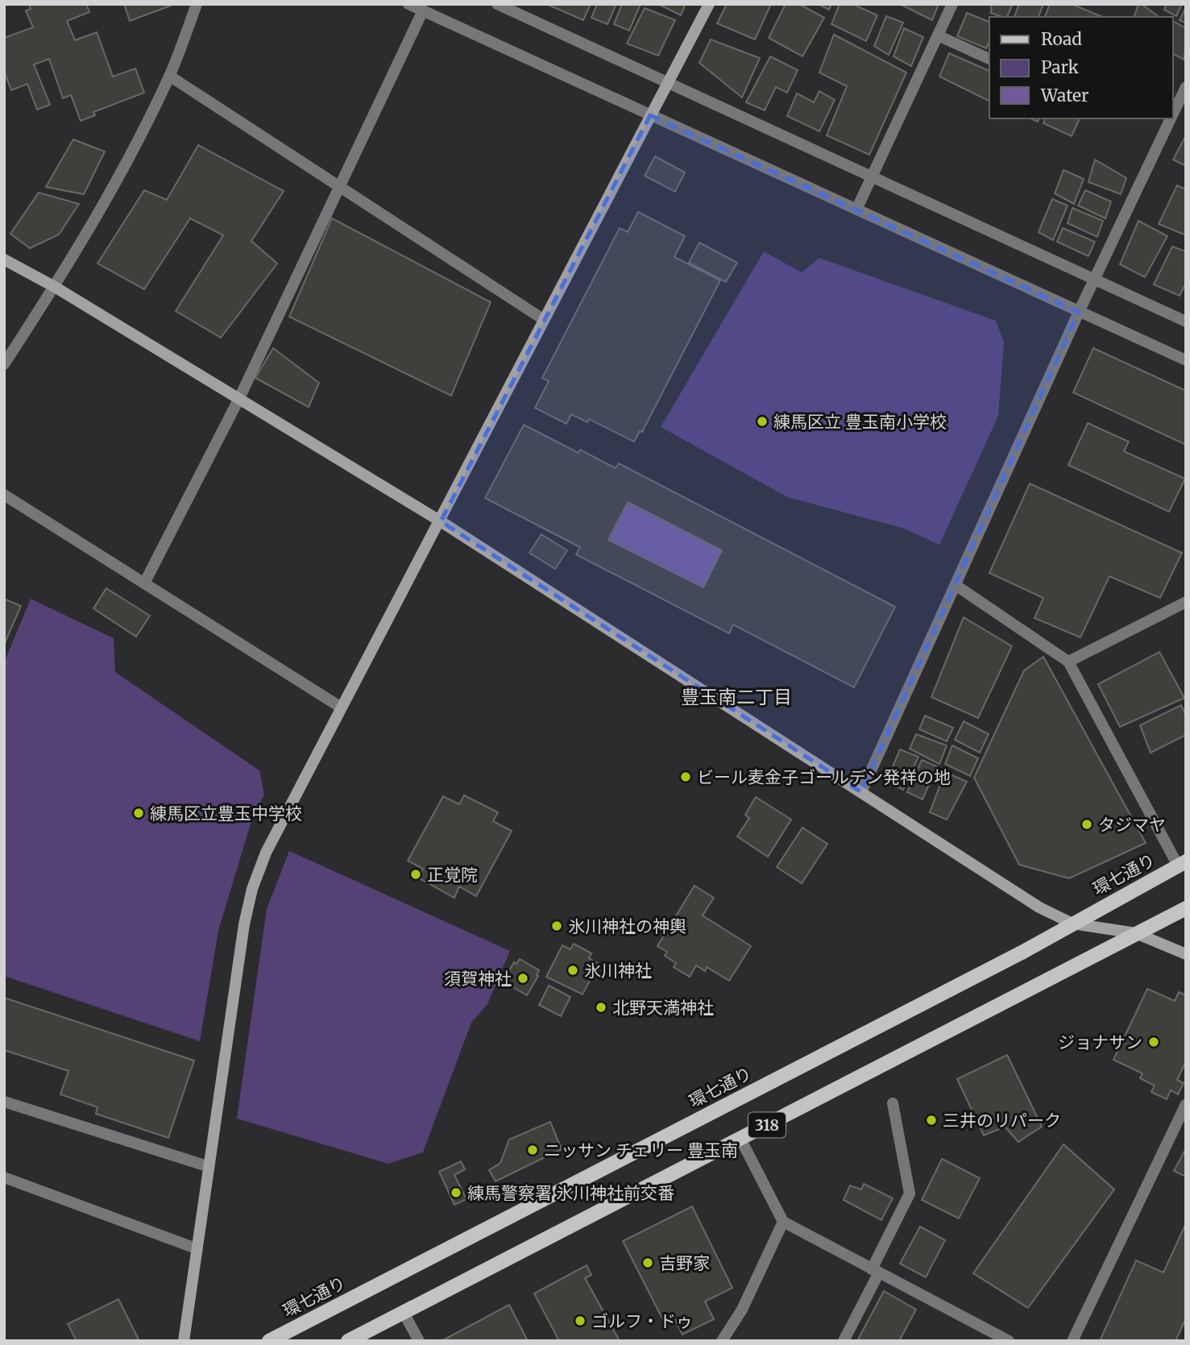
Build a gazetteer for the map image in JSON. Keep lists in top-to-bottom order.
{
  "streets": {
    "main road": ["環七通り", "318"]
  },
  "districts": ["豊玉南二丁目"],
  "places": [
    "練馬区立 豊玉南小学校",
    "ビール麦金子ゴールデン発祥の地",
    "練馬区立豊玉中学校",
    "タジマヤ",
    "正覚院",
    "氷川神社の神輿",
    "氷川神社",
    "須賀神社",
    "北野天満神社",
    "ジョナサン",
    "三井のリパーク",
    "ニッサン チェリー 豊玉南",
    "練馬警察署 氷川神社前交番",
    "吉野家",
    "ゴルフ・ドゥ"
  ],
  "legend": ["Road", "Park", "Water"]
}
